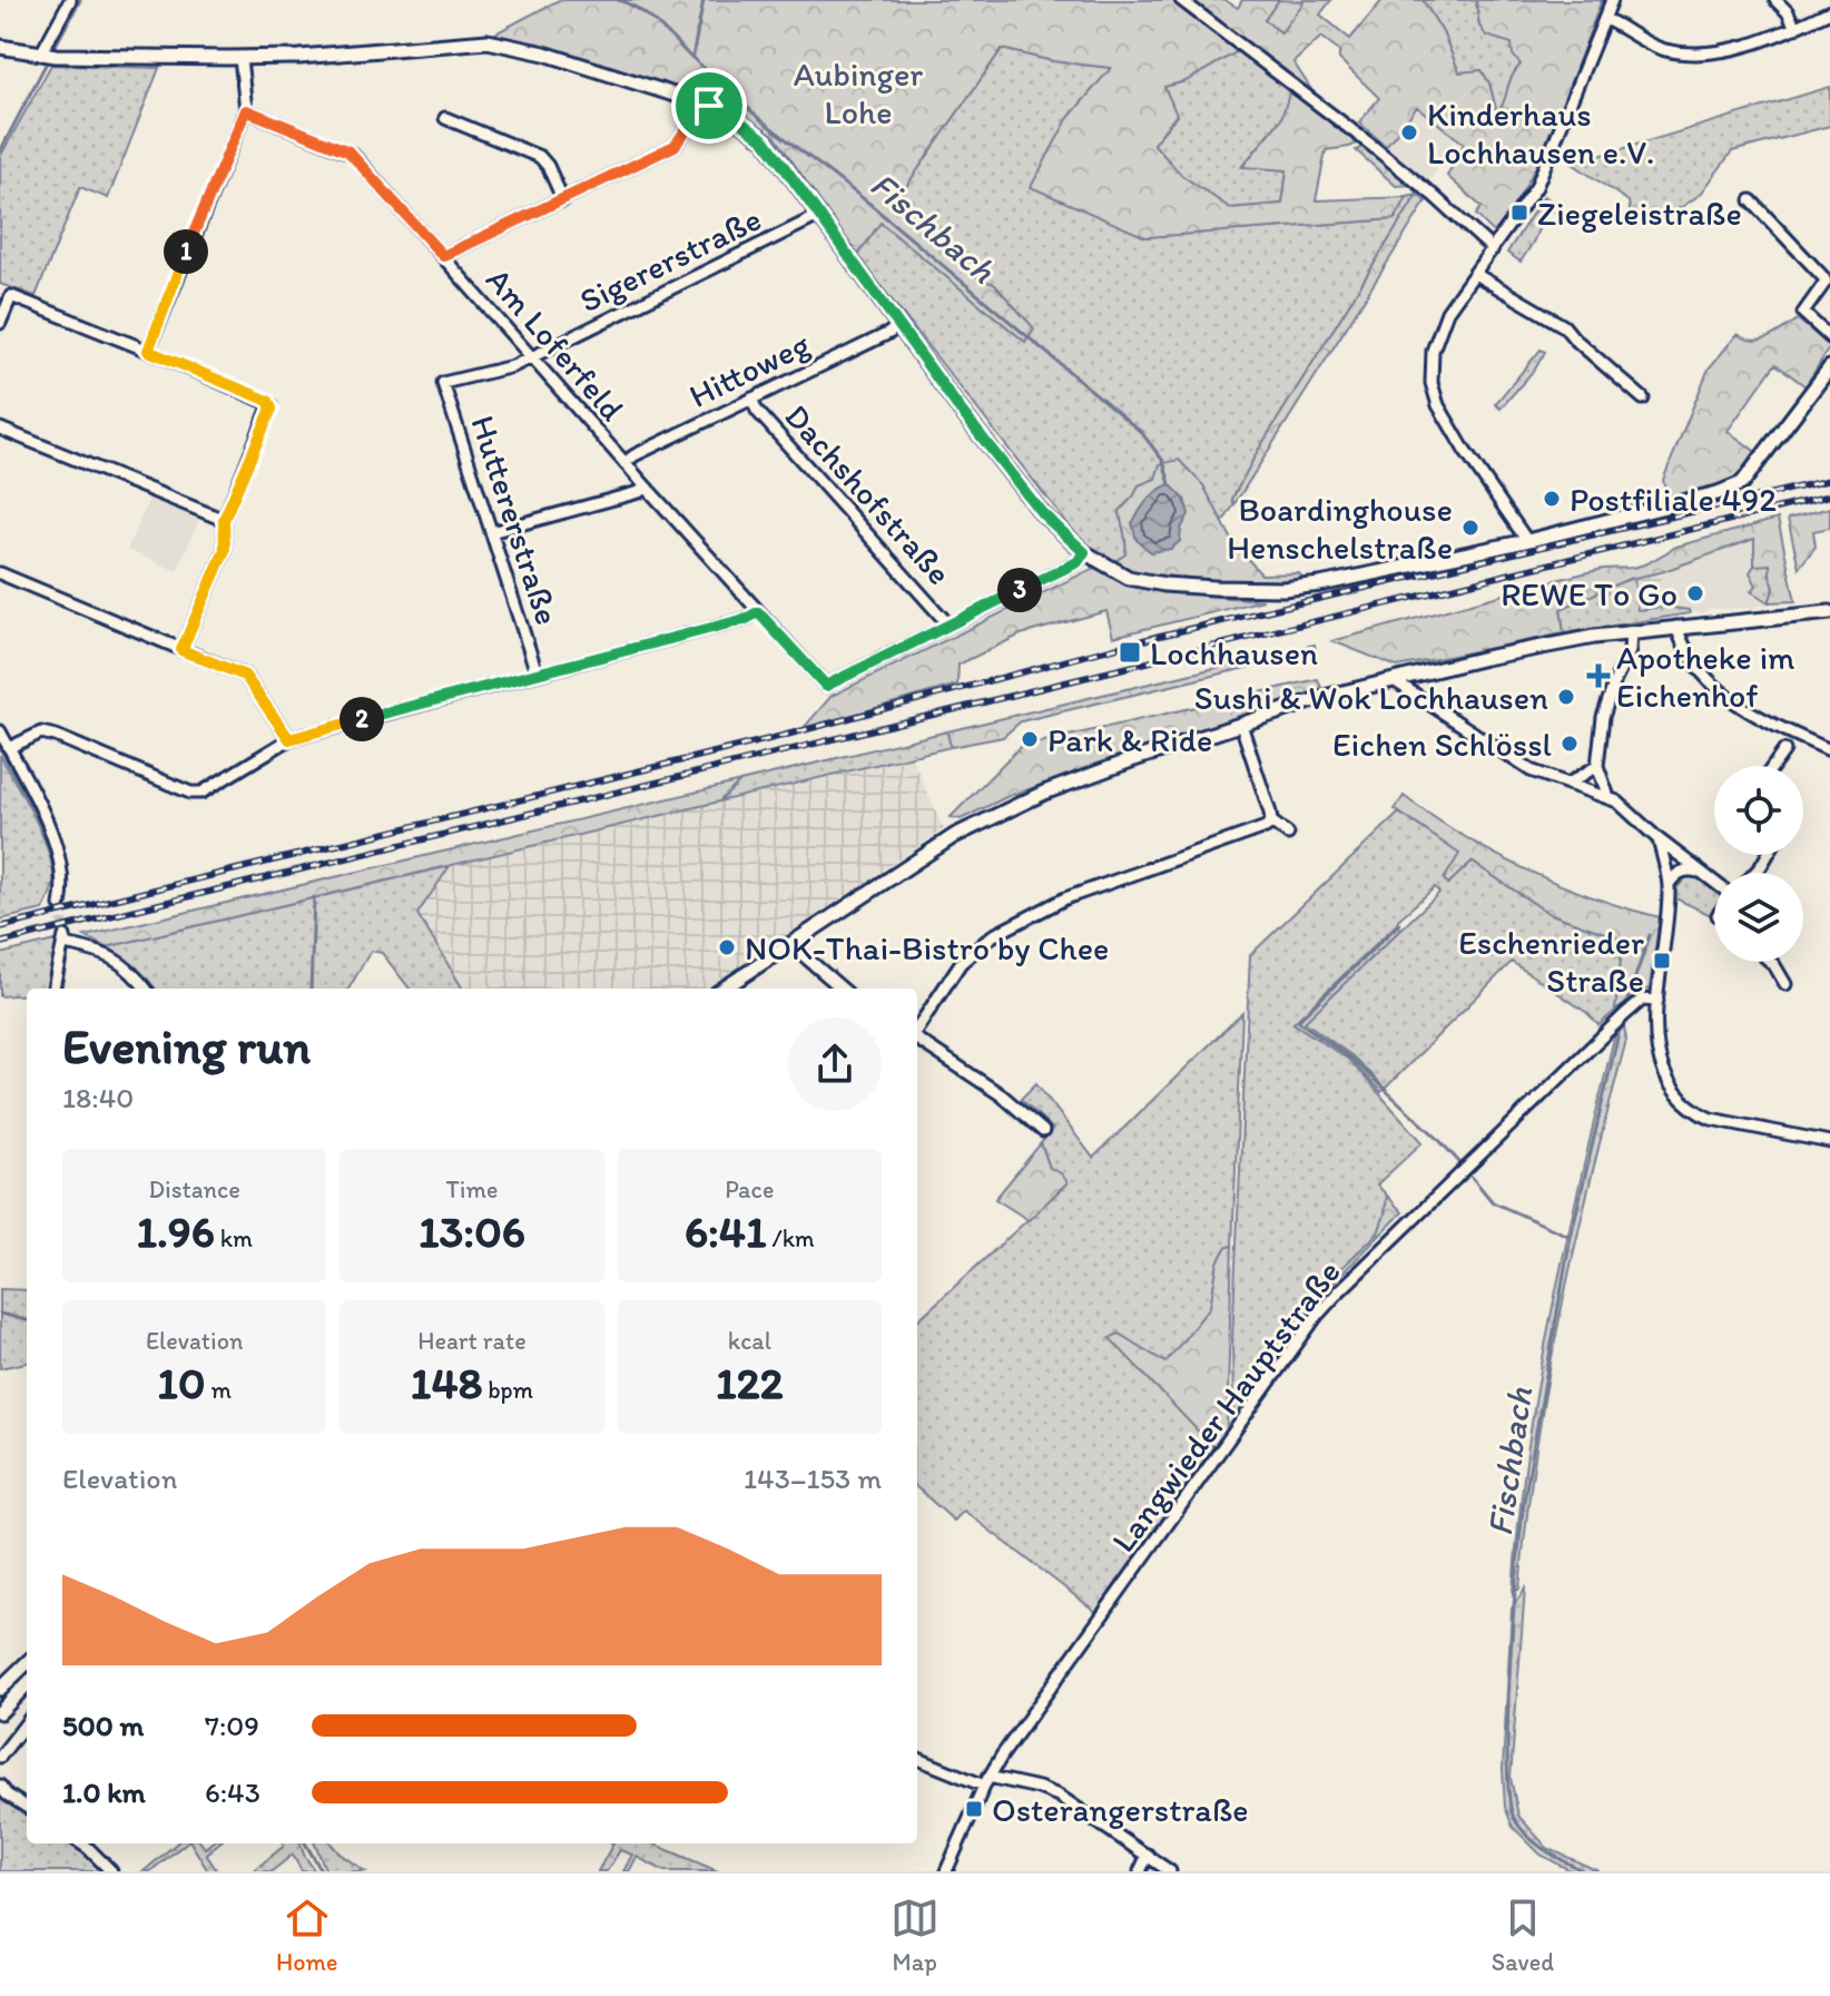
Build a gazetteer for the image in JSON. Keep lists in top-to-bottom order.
{
  "streets": {
    "street": [
      "Sigererstraße",
      "Am Loferfeld",
      "Hittoweg",
      "Dachshofstraße",
      "Huttererstraße",
      "Langwieder Hauptstraße"
    ]
  },
  "crossings": [
    ["Sigererstraße", "Am Loferfeld"],
    ["Sigererstraße", "Huttererstraße"],
    ["Am Loferfeld", "Hittoweg"],
    ["Am Loferfeld", "Dachshofstraße"],
    ["Hittoweg", "Dachshofstraße"]
  ],
  "water": ["Fischbach"],
  "parks": ["Aubinger Lohe"],
  "places": {
    "other": [
      "Kinderhaus Lochhausen e.V.",
      "Postfiliale 492",
      "Boardinghouse Henschelstraße",
      "REWE To Go",
      "Sushi & Wok Lochhausen",
      "Park & Ride",
      "Eichen Schlössl",
      "NOK-Thai-Bistro by Chee"
    ],
    "transit": [
      "Ziegeleistraße",
      "Lochhausen",
      "Eschenrieder Straße",
      "Osterangerstraße"
    ],
    "health": ["Apotheke im Eichenhof"]
  },
  "page": {
    "pins": ["1", "3", "2"],
    "heading": ["Evening run", "18:40"],
    "stats": [
      ["Distance", "1.96 km"],
      ["Time", "13:06"],
      ["Pace", "6:41 /km"],
      ["Elevation", "10 m"],
      ["Heart rate", "148 bpm"],
      ["kcal", "122"]
    ],
    "chart": ["Elevation", "143–153 m"],
    "list": [
      {
        "name": "500 m",
        "note": "7:09"
      },
      {
        "name": "1.0 km",
        "note": "6:43"
      }
    ],
    "tabs": ["Home", "Map", "Saved"]
  }
}
